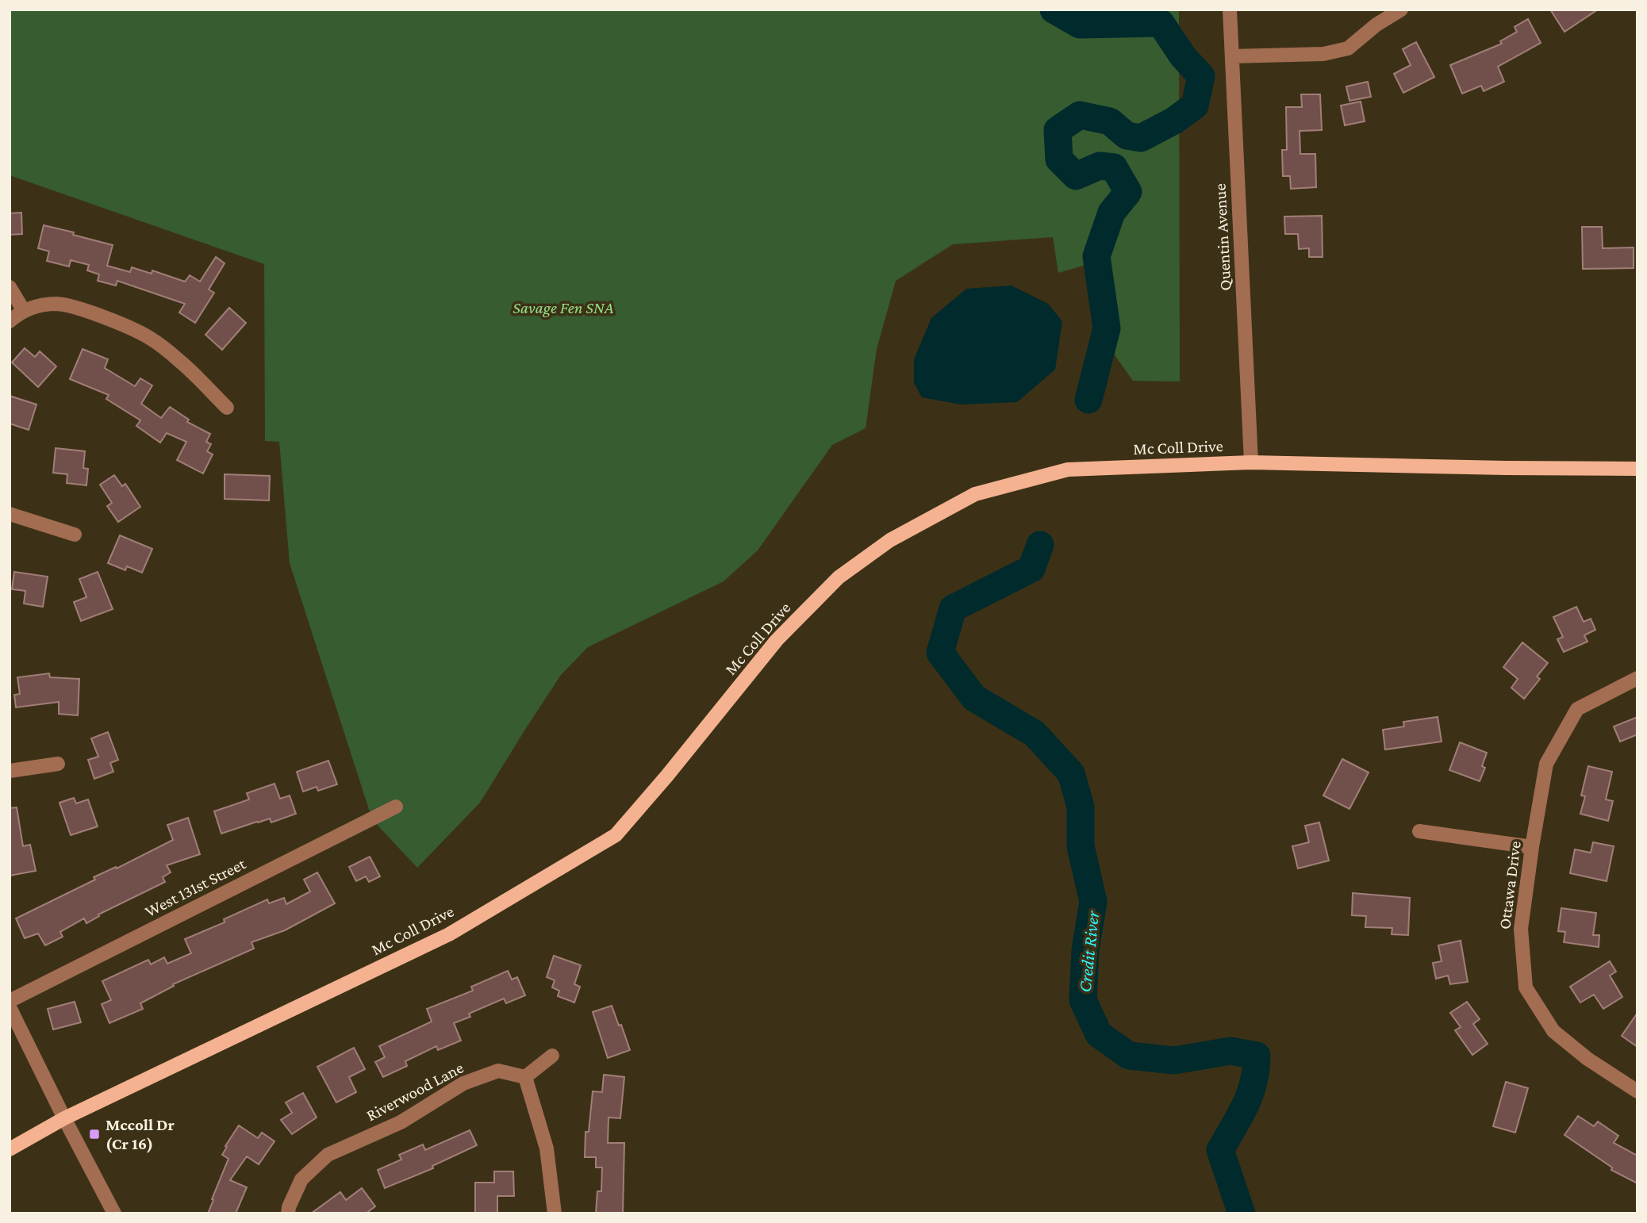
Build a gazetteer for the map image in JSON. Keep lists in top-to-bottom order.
{
  "streets": {
    "main road": ["Mc Coll Drive"],
    "street": [
      "Quentin Avenue",
      "Ottawa Drive",
      "West 131st Street",
      "Riverwood Lane"
    ]
  },
  "crossings": [
    ["Quentin Avenue", "Mc Coll Drive"]
  ],
  "water": ["Credit River"],
  "parks": ["Savage Fen SNA"],
  "places": {
    "transit": ["Mccoll Dr (Cr 16)"]
  }
}
